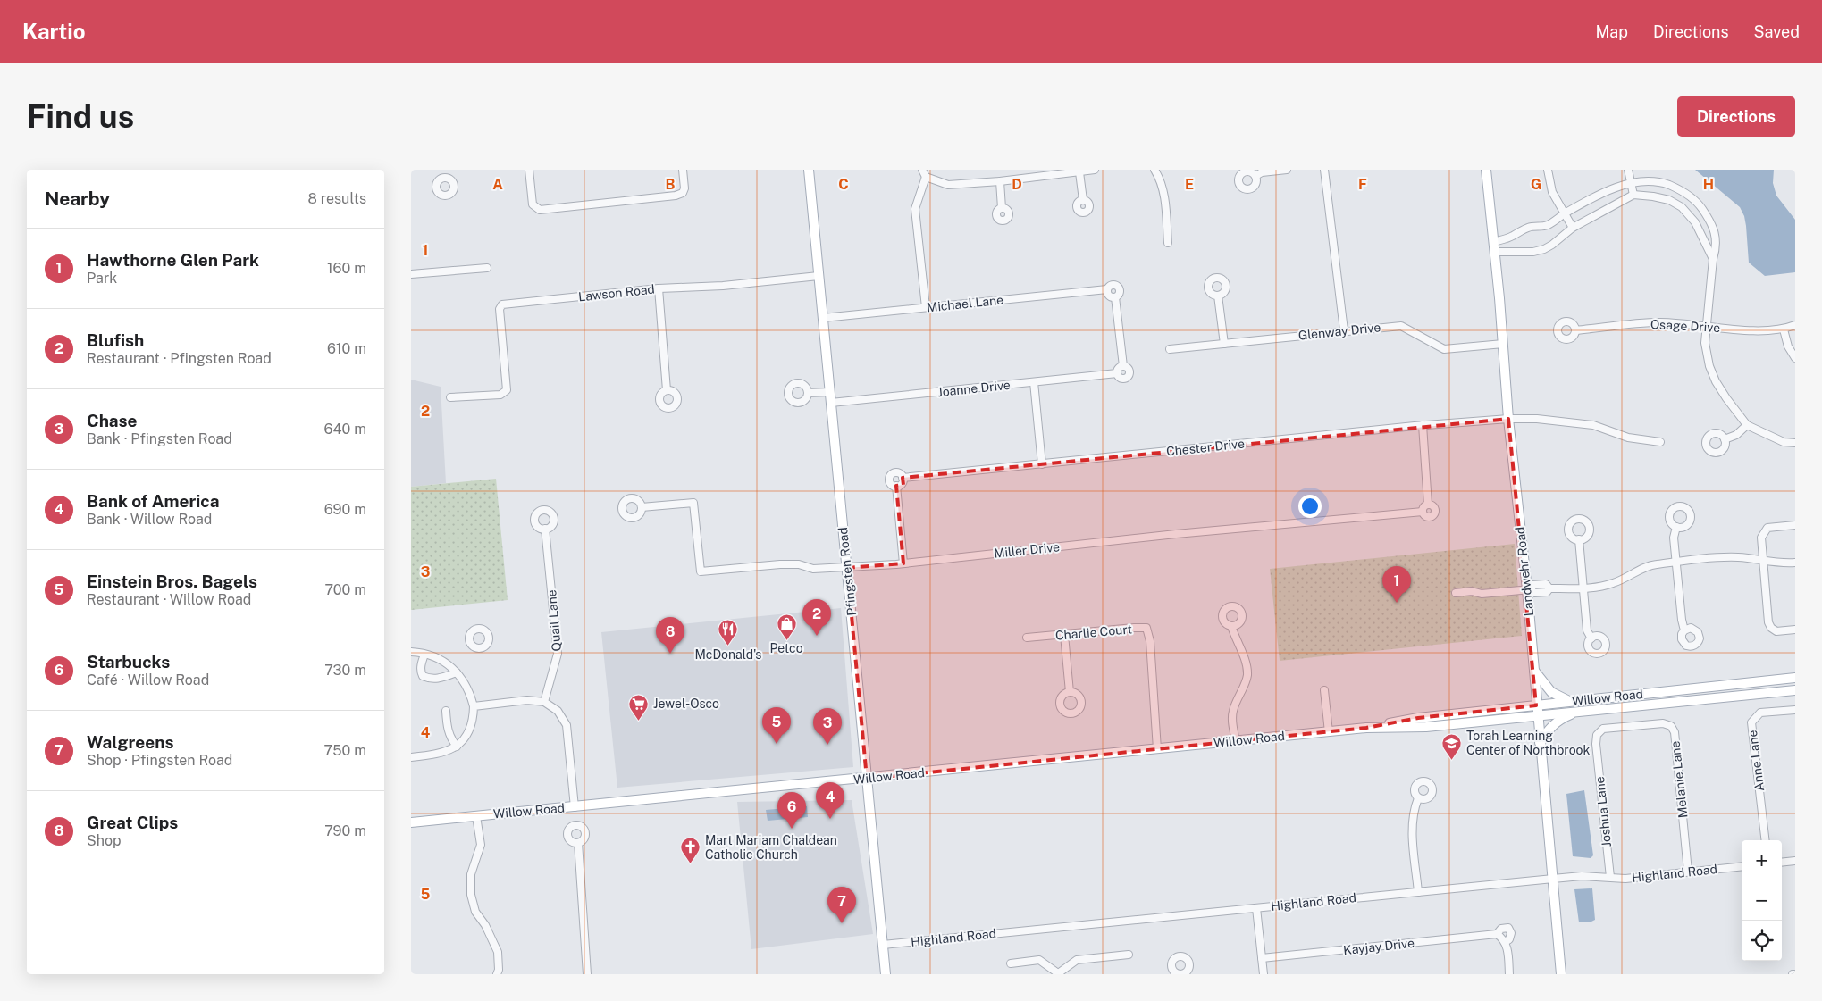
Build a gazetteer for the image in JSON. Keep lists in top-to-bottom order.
{
  "streets": {
    "main road": ["Pfingsten Road", "Landwehr Road", "Willow Road"],
    "street": [
      "Lawson Road",
      "Michael Lane",
      "Osage Drive",
      "Glenway Drive",
      "Joanne Drive",
      "Chester Drive",
      "Miller Drive",
      "Quail Lane",
      "Charlie Court",
      "Anne Lane",
      "Melanie Lane",
      "Joshua Lane",
      "Highland Road",
      "Kayjay Drive"
    ]
  },
  "crossings": [
    ["Lawson Road", "Pfingsten Road"],
    ["Michael Lane", "Pfingsten Road"],
    ["Glenway Drive", "Landwehr Road"],
    ["Joanne Drive", "Pfingsten Road"],
    ["Chester Drive", "Landwehr Road"],
    ["Miller Drive", "Pfingsten Road"],
    ["Pfingsten Road", "Willow Road"],
    ["Pfingsten Road", "Highland Road"],
    ["Landwehr Road", "Willow Road"],
    ["Landwehr Road", "Highland Road"],
    ["Charlie Court", "Willow Road"],
    ["Melanie Lane", "Joshua Lane"],
    ["Melanie Lane", "Highland Road"],
    ["Joshua Lane", "Highland Road"]
  ],
  "places": {
    "shop": ["Petco"],
    "restaurant": ["McDonald's"],
    "supermarket": ["Jewel-Osco"],
    "school or university": ["Torah Learning Center of Northbrook"],
    "church": ["Mart Mariam Chaldean Catholic Church"]
  },
  "page": {
    "header": "Kartio",
    "nav": ["Map", "Directions", "Saved"],
    "buttons": "Directions",
    "title": "Find us",
    "heading": ["Nearby", "8 results"],
    "list": [
      {
        "mark": "1",
        "name": "Hawthorne Glen Park",
        "note": "Park",
        "value": "160 m"
      },
      {
        "mark": "2",
        "name": "Blufish",
        "note": "Restaurant · Pfingsten Road",
        "value": "610 m"
      },
      {
        "mark": "3",
        "name": "Chase",
        "note": "Bank · Pfingsten Road",
        "value": "640 m"
      },
      {
        "mark": "4",
        "name": "Bank of America",
        "note": "Bank · Willow Road",
        "value": "690 m"
      },
      {
        "mark": "5",
        "name": "Einstein Bros. Bagels",
        "note": "Restaurant · Willow Road",
        "value": "700 m"
      },
      {
        "mark": "6",
        "name": "Starbucks",
        "note": "Café · Willow Road",
        "value": "730 m"
      },
      {
        "mark": "7",
        "name": "Walgreens",
        "note": "Shop · Pfingsten Road",
        "value": "750 m"
      },
      {
        "mark": "8",
        "name": "Great Clips",
        "note": "Shop",
        "value": "790 m"
      }
    ],
    "pins": [
      "1",
      "2",
      "8",
      "5",
      "3",
      "4",
      "6",
      "7"
    ],
    "map_buttons": ["+", "−"]
  },
  "grid": {
    "columns": [
      "A",
      "B",
      "C",
      "D",
      "E",
      "F",
      "G",
      "H"
    ],
    "rows": [
      "1",
      "2",
      "3",
      "4",
      "5"
    ]
  }
}
